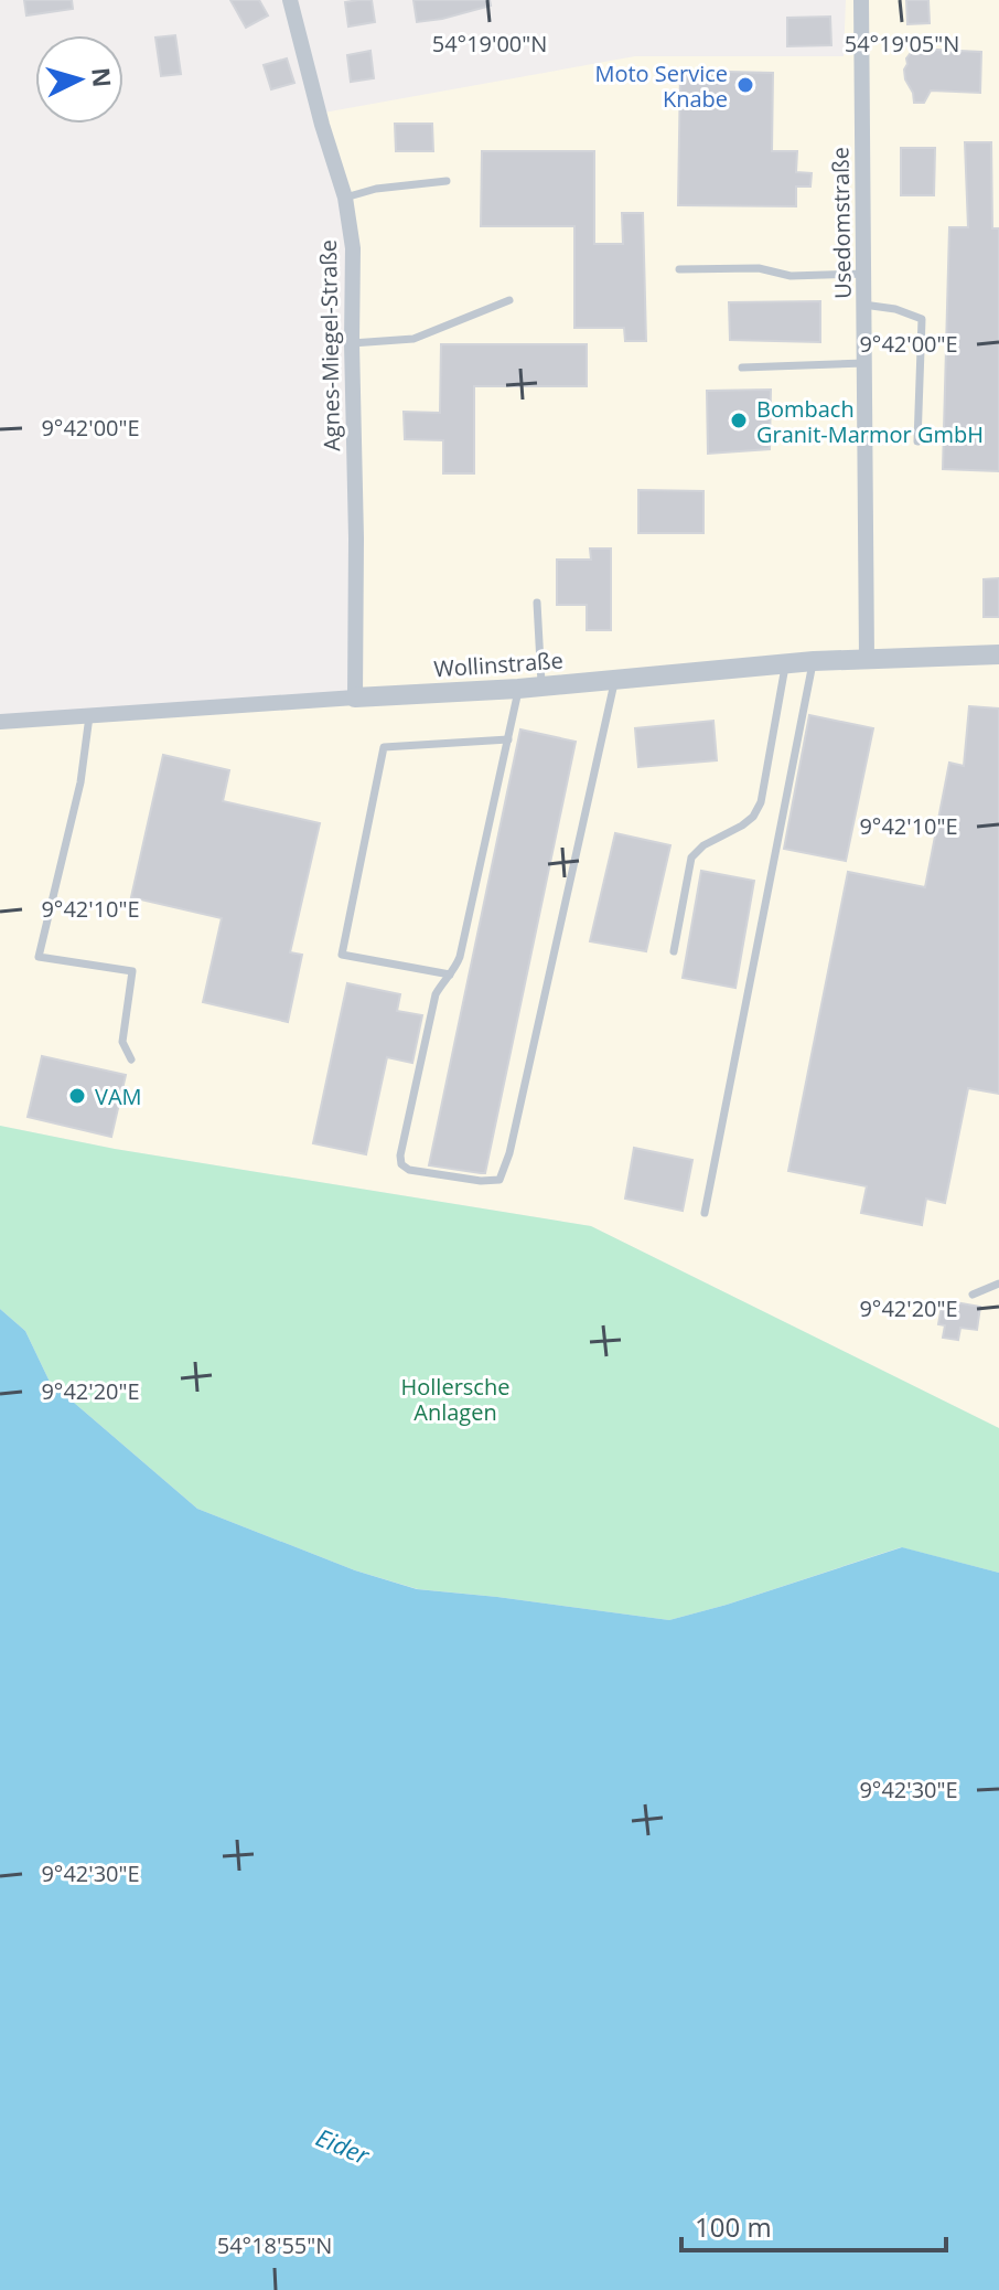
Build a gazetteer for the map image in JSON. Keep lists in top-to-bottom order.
{
  "streets": {
    "street": ["Usedomstraße", "Agnes-Miegel-Straße", "Wollinstraße"]
  },
  "crossings": [
    ["Usedomstraße", "Wollinstraße"],
    ["Agnes-Miegel-Straße", "Wollinstraße"]
  ],
  "water": ["Eider"],
  "parks": ["Hollersche Anlagen"],
  "places": ["Moto Service Knabe", "Bombach Granit-Marmor GmbH", "VAM"],
  "scale_bar": "100 m",
  "north": "right",
  "coordinates": [
    "54°19'00\"N",
    "54°19'05\"N",
    "9°42'00\"E",
    "9°42'10\"E",
    "9°42'20\"E",
    "9°42'30\"E",
    "54°18'55\"N"
  ]
}
